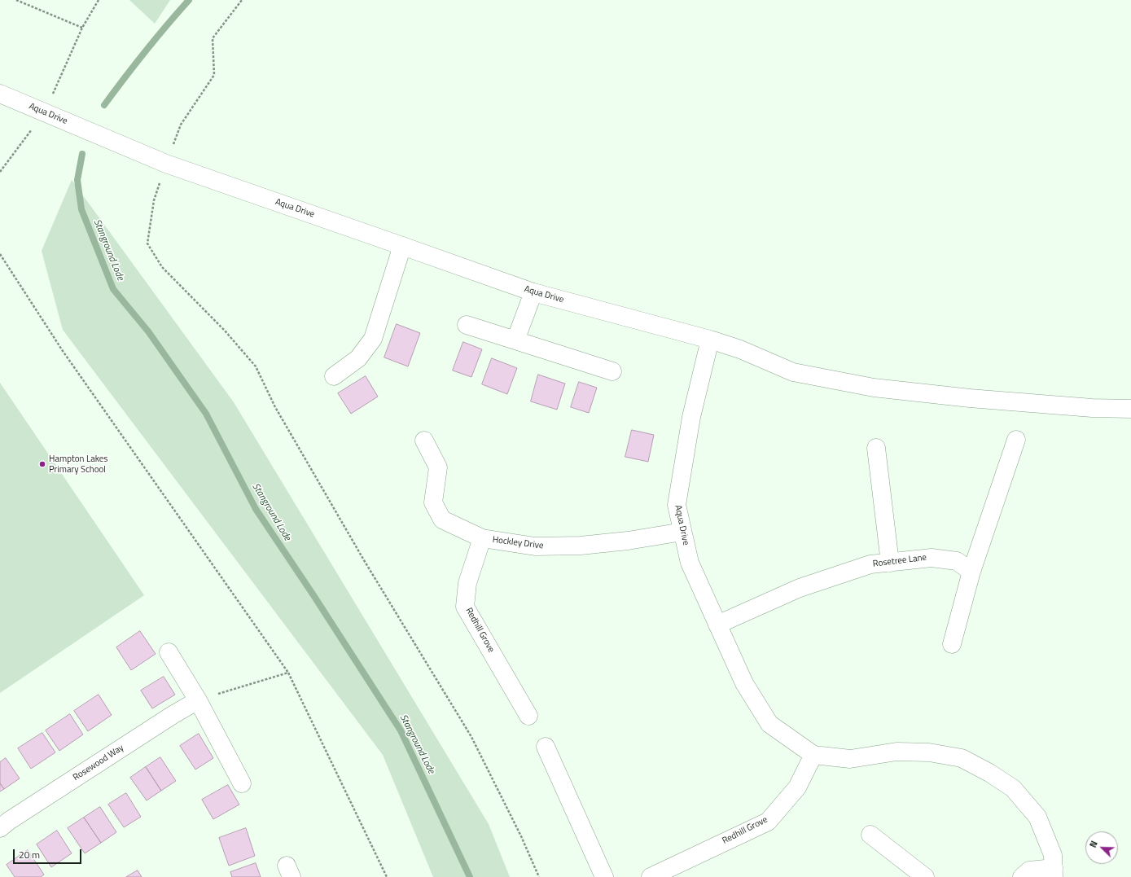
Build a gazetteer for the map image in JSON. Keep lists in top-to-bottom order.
{
  "streets": {
    "street": [
      "Aqua Drive",
      "Hockley Drive",
      "Rosetree Lane",
      "Redhill Grove",
      "Rosewood Way"
    ]
  },
  "crossings": [
    ["Aqua Drive", "Hockley Drive"],
    ["Aqua Drive", "Rosetree Lane"],
    ["Aqua Drive", "Redhill Grove"],
    ["Hockley Drive", "Redhill Grove"]
  ],
  "water": ["Stanground Lode"],
  "places": ["Hampton Lakes Primary School"],
  "scale_bar": "20 m",
  "north": "top left"
}
